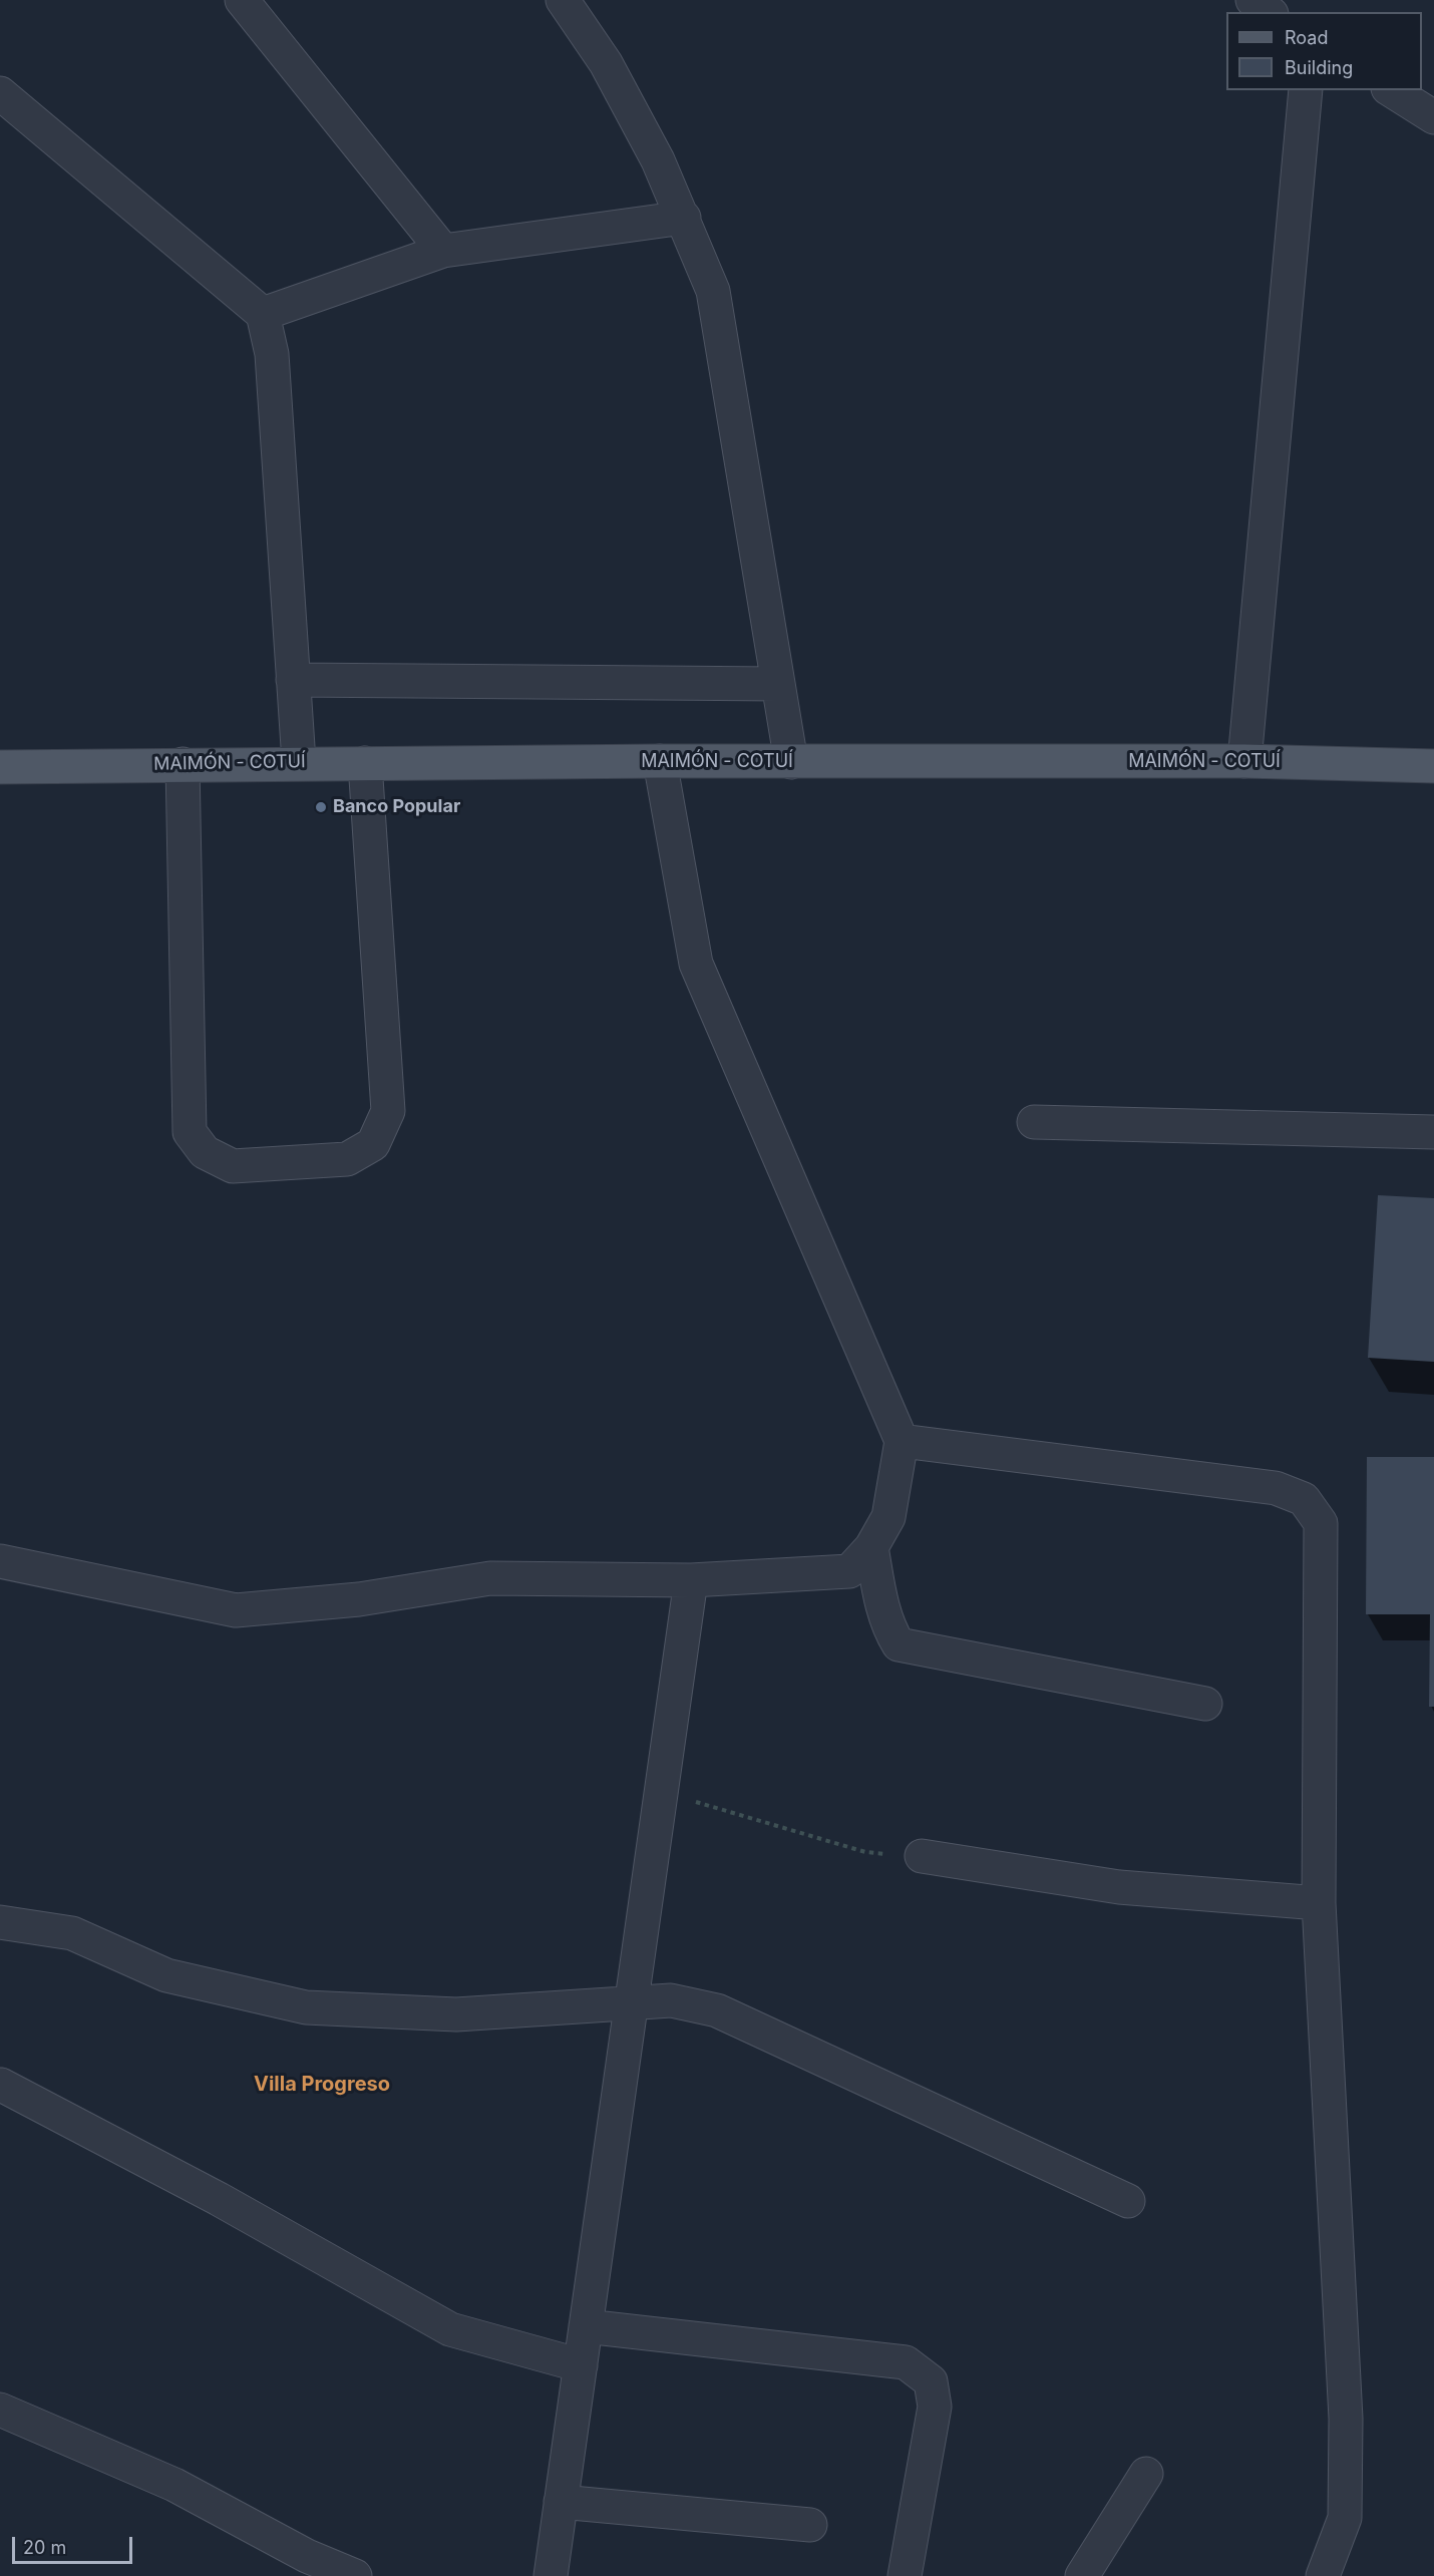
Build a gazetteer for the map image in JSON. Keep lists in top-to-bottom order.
{
  "streets": {
    "main road": ["MAIMÓN - COTUÍ"]
  },
  "districts": ["Villa Progreso"],
  "places": ["Banco Popular"],
  "legend": ["Road", "Building"],
  "scale_bar": "20 m"
}
